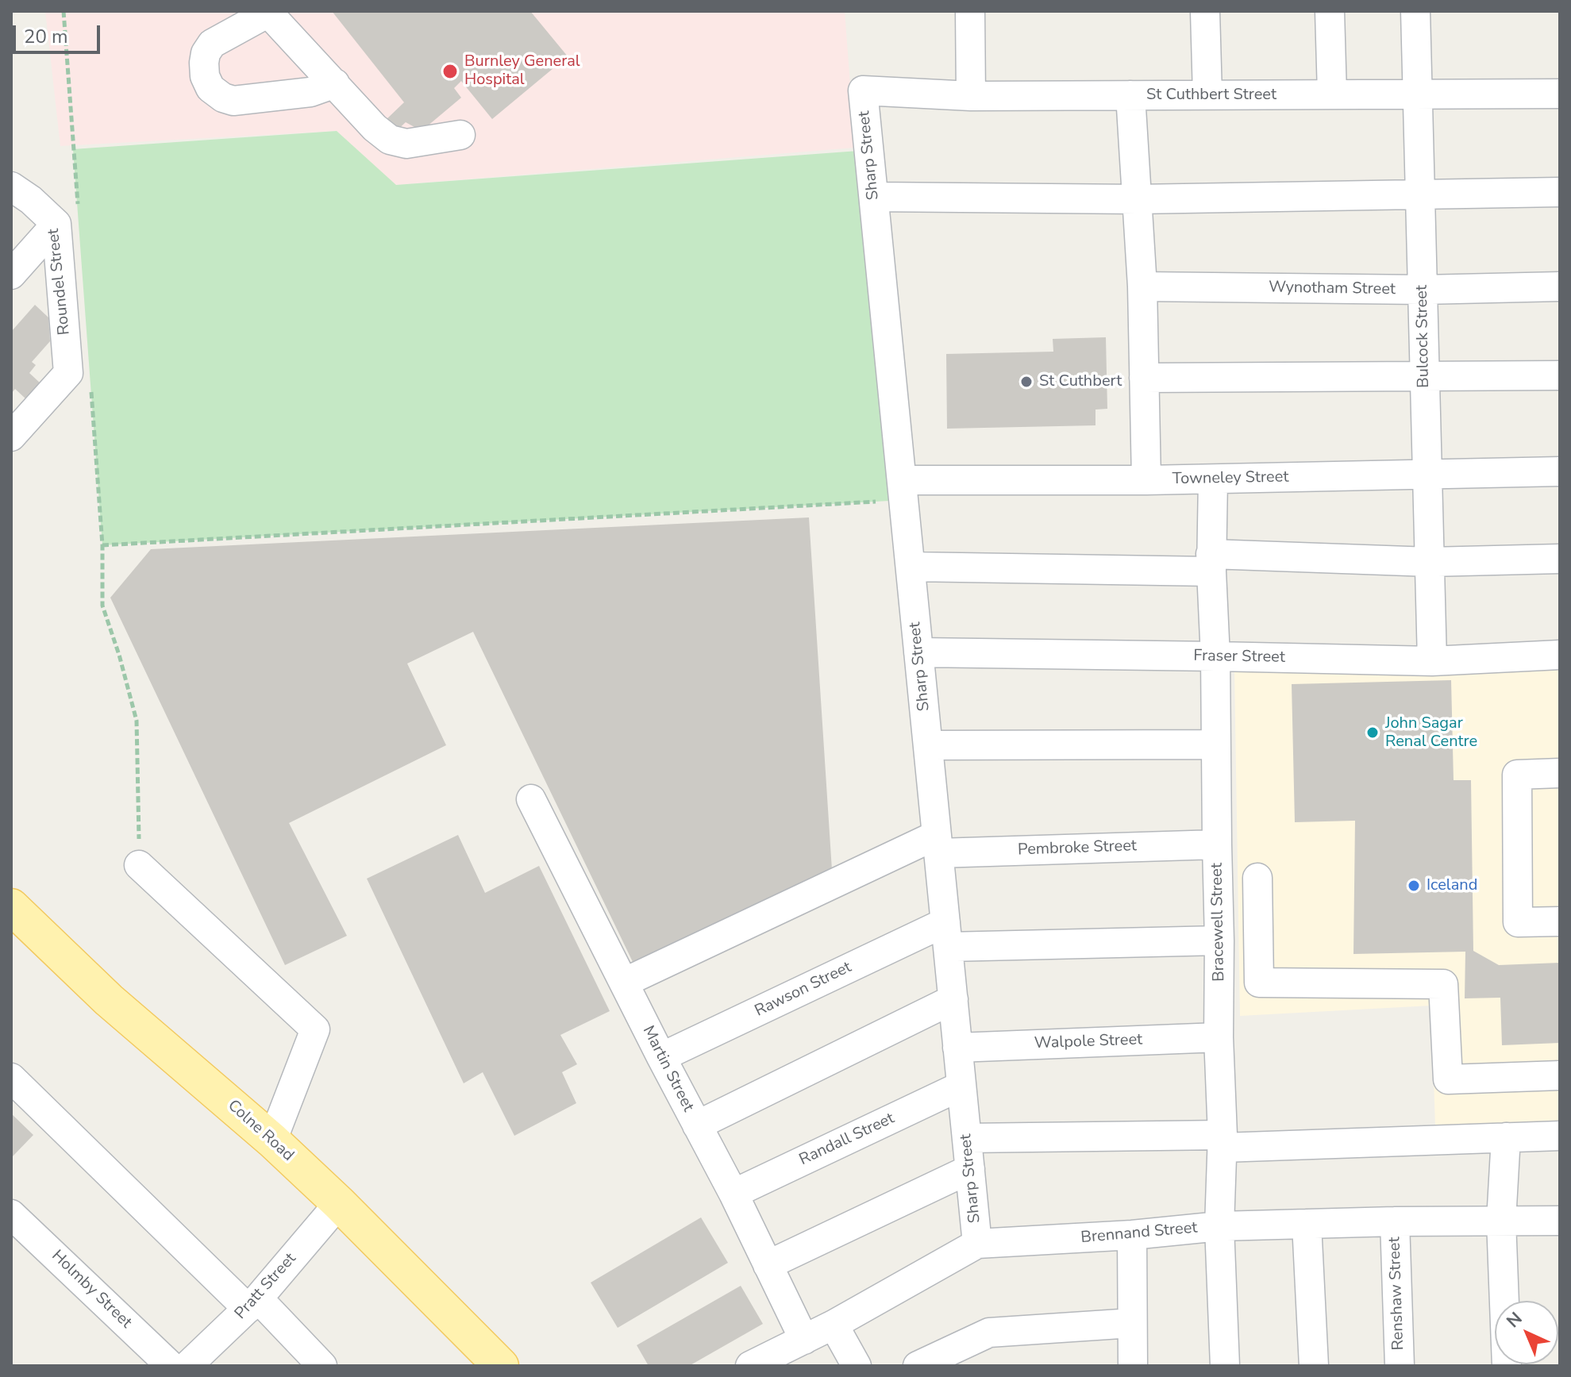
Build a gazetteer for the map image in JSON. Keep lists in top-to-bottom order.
{
  "streets": {
    "main road": ["Colne Road"],
    "street": [
      "St Cuthbert Street",
      "Sharp Street",
      "Roundel Street",
      "Wynotham Street",
      "Bulcock Street",
      "Towneley Street",
      "Fraser Street",
      "Pembroke Street",
      "Bracewell Street",
      "Rawson Street",
      "Walpole Street",
      "Martin Street",
      "Randall Street",
      "Brennand Street",
      "Pratt Street",
      "Holmby Street",
      "Renshaw Street"
    ]
  },
  "crossings": [
    ["St Cuthbert Street", "Sharp Street"],
    ["St Cuthbert Street", "Bulcock Street"],
    ["Sharp Street", "Towneley Street"],
    ["Sharp Street", "Fraser Street"],
    ["Sharp Street", "Pembroke Street"],
    ["Sharp Street", "Rawson Street"],
    ["Sharp Street", "Walpole Street"],
    ["Sharp Street", "Randall Street"],
    ["Sharp Street", "Brennand Street"],
    ["Wynotham Street", "Bulcock Street"],
    ["Bulcock Street", "Towneley Street"],
    ["Bulcock Street", "Fraser Street"],
    ["Towneley Street", "Bracewell Street"],
    ["Fraser Street", "Bracewell Street"],
    ["Pembroke Street", "Bracewell Street"],
    ["Bracewell Street", "Walpole Street"],
    ["Bracewell Street", "Brennand Street"],
    ["Rawson Street", "Martin Street"],
    ["Martin Street", "Randall Street"],
    ["Martin Street", "Brennand Street"],
    ["Colne Road", "Pratt Street"],
    ["Brennand Street", "Renshaw Street"],
    ["Pratt Street", "Holmby Street"]
  ],
  "places": [
    "Burnley General Hospital",
    "St Cuthbert",
    "John Sagar Renal Centre",
    "Iceland"
  ],
  "scale_bar": "20 m",
  "north": "top left"
}
